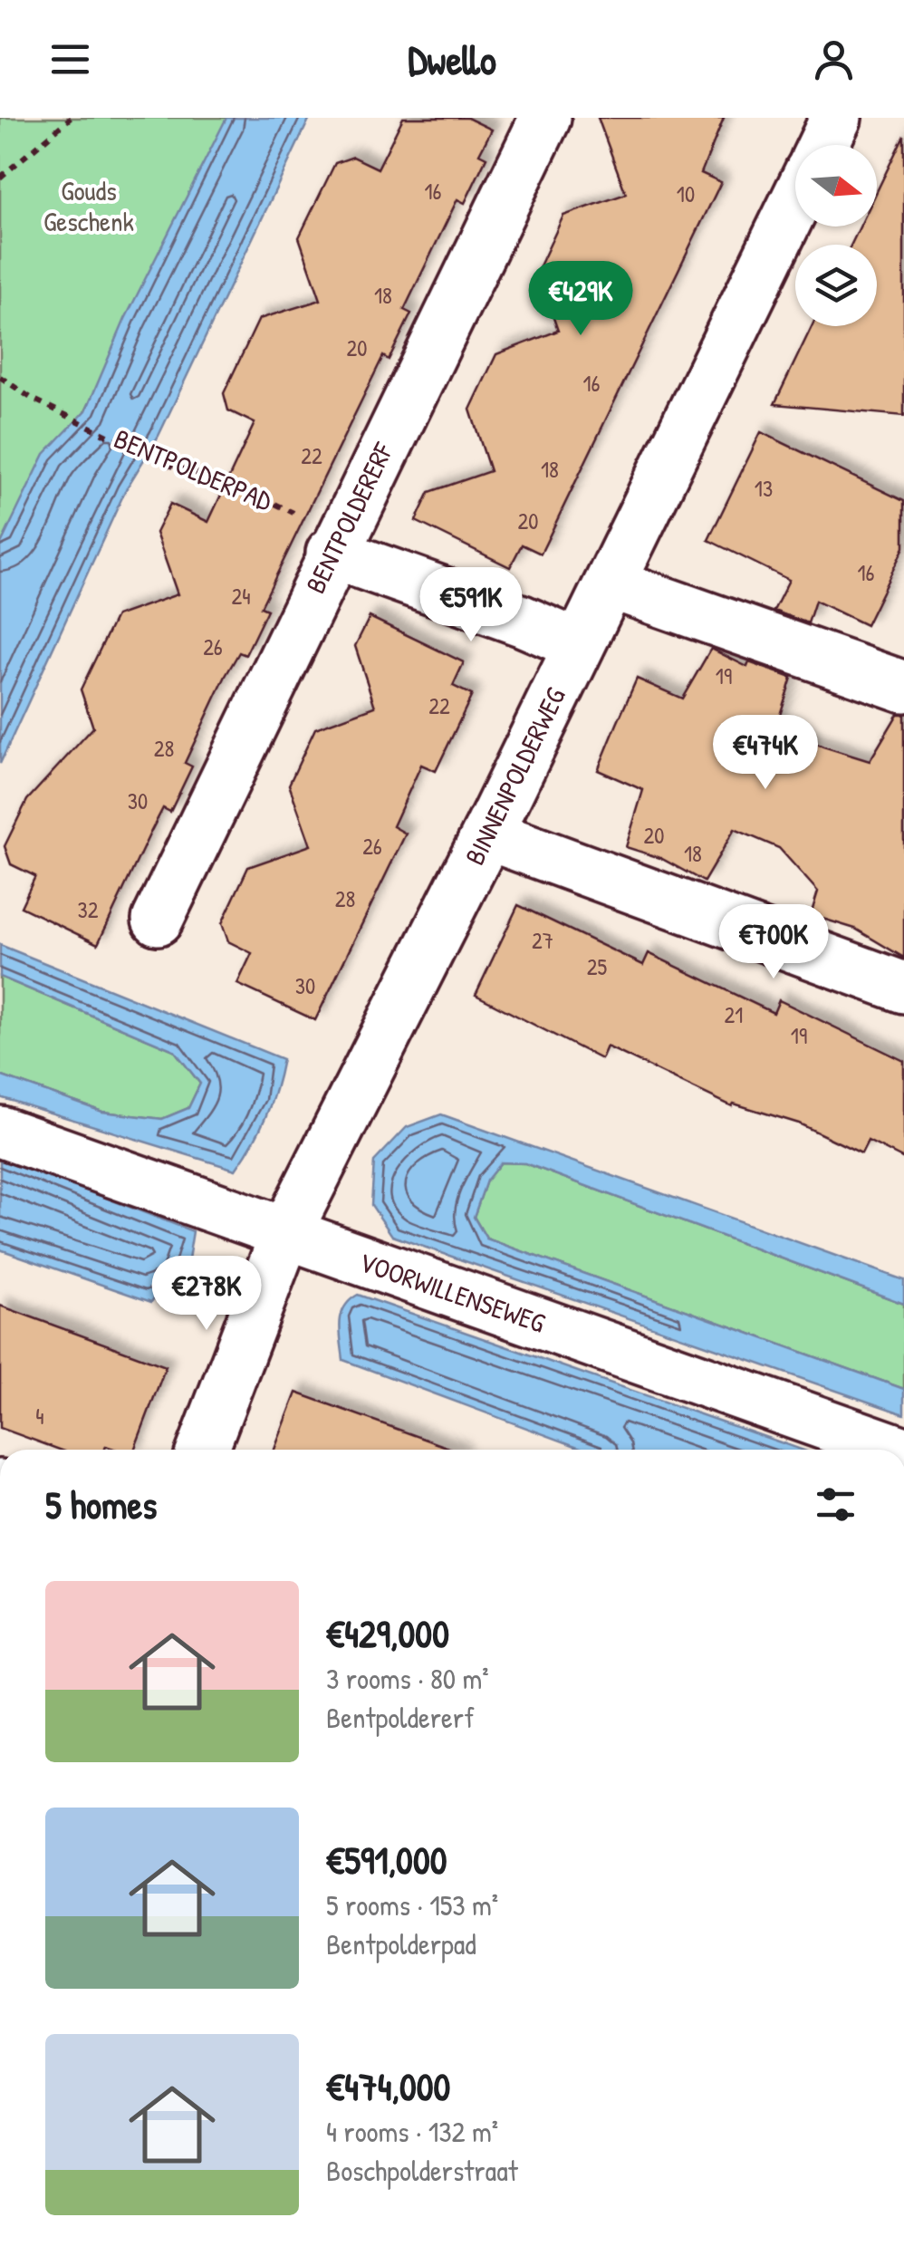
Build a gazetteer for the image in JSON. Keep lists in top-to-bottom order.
{
  "streets": {
    "street": ["BENTPOLDERERF", "BINNENPOLDERWEG", "VOORWILLENSEWEG"],
    "path": ["BENTPOLDERPAD"]
  },
  "crossings": [
    ["BENTPOLDERPAD", "BENTPOLDERERF"],
    ["BINNENPOLDERWEG", "VOORWILLENSEWEG"]
  ],
  "parks": ["Gouds Geschenk"],
  "house_numbers": [
    "16",
    "10",
    "18",
    "20",
    "16",
    "22",
    "18",
    "13",
    "20",
    "16",
    "24",
    "26",
    "19",
    "22",
    "28",
    "30",
    "20",
    "26",
    "18",
    "28",
    "32",
    "27",
    "25",
    "30",
    "21",
    "19",
    "4"
  ],
  "north": "right",
  "page": {
    "header": "Dwello",
    "price": [
      "€429K",
      "€591K",
      "€474K",
      "€700K",
      "€278K"
    ],
    "heading": "5 homes",
    "list": [
      {
        "name": "€429,000",
        "note": "3 rooms · 80 m² · Bentpoldererf"
      },
      {
        "name": "€591,000",
        "note": "5 rooms · 153 m² · Bentpolderpad"
      },
      {
        "name": "€474,000",
        "note": "4 rooms · 132 m² · Boschpolderstraat"
      }
    ]
  }
}
